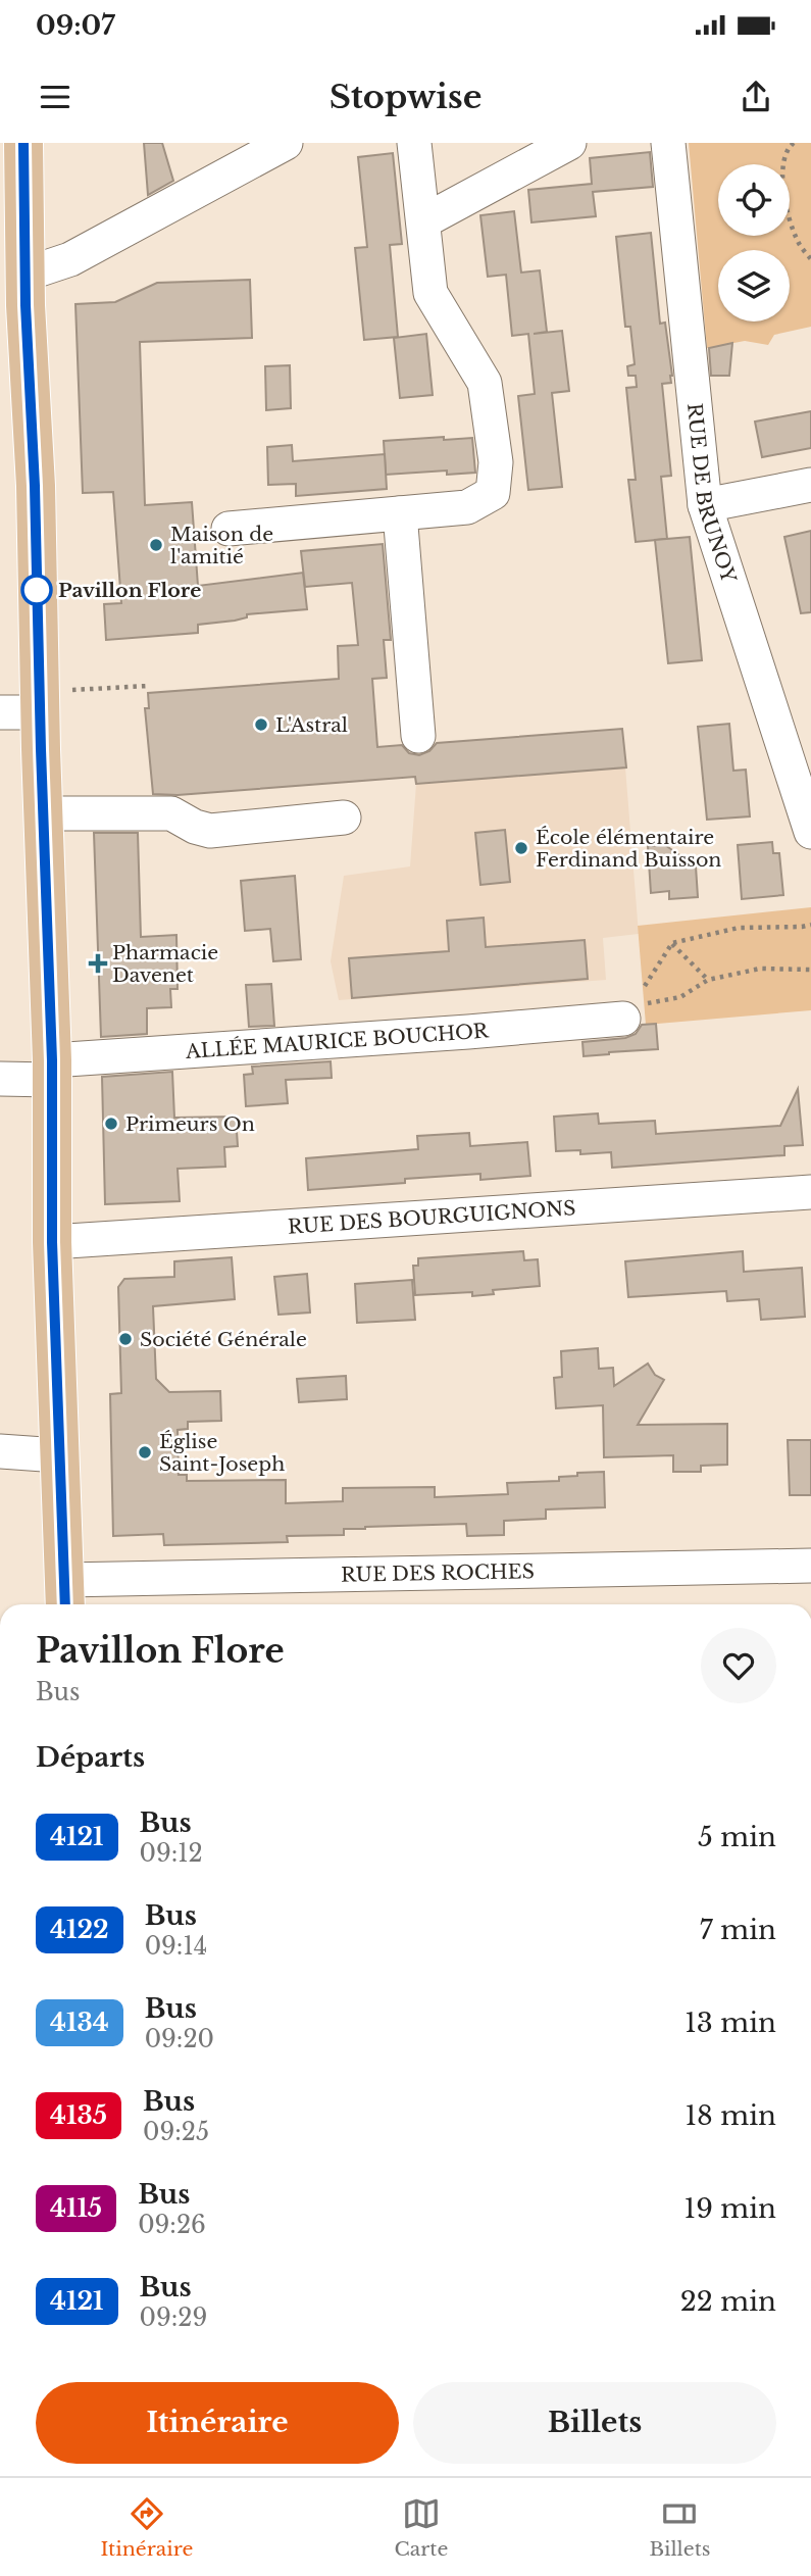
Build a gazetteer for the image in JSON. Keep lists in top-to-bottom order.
{
  "streets": {
    "street": [
      "RUE DE BRUNOY",
      "ALLÉE MAURICE BOUCHOR",
      "RUE DES BOURGUIGNONS",
      "RUE DES ROCHES"
    ]
  },
  "places": {
    "other": [
      "Maison de l'amitié",
      "Pavillon Flore",
      "L'Astral",
      "École élémentaire Ferdinand Buisson",
      "Primeurs On",
      "Société Générale",
      "Église Saint-Joseph"
    ],
    "health": ["Pharmacie Davenet"]
  },
  "lines": ["bus line 4121"],
  "page": {
    "status": "09:07",
    "header": "Stopwise",
    "heading": [
      ["Pavillon Flore", "Bus"],
      "Départs"
    ],
    "list": [
      {
        "mark": "4121",
        "name": "Bus",
        "note": "09:12",
        "value": "5 min"
      },
      {
        "mark": "4122",
        "name": "Bus",
        "note": "09:14",
        "value": "7 min"
      },
      {
        "mark": "4134",
        "name": "Bus",
        "note": "09:20",
        "value": "13 min"
      },
      {
        "mark": "4135",
        "name": "Bus",
        "note": "09:25",
        "value": "18 min"
      },
      {
        "mark": "4115",
        "name": "Bus",
        "note": "09:26",
        "value": "19 min"
      },
      {
        "mark": "4121",
        "name": "Bus",
        "note": "09:29",
        "value": "22 min"
      }
    ],
    "buttons": ["Itinéraire", "Billets"],
    "tabs": ["Itinéraire", "Carte", "Billets"]
  }
}
